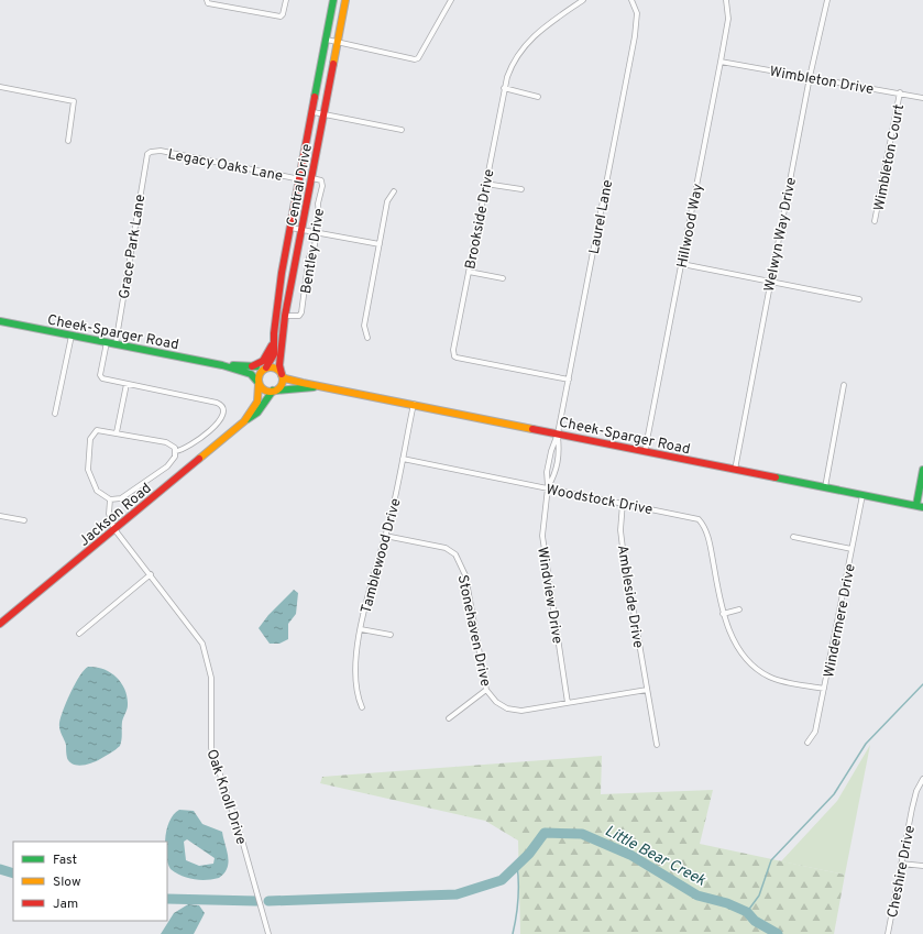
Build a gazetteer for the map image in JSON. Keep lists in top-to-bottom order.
{
  "streets": {
    "main road": ["Central Drive", "Cheek-Sparger Road", "Jackson Road"],
    "street": [
      "Wimbleton Drive",
      "Wimbleton Court",
      "Legacy Oaks Lane",
      "Laurel Lane",
      "Brookside Drive",
      "Hillwood Way",
      "Welwyn Way Drive",
      "Grace Park Lane",
      "Bentley Drive",
      "Woodstock Drive",
      "Tamblewood Drive",
      "Windview Drive",
      "Ambleside Drive",
      "Windermere Drive",
      "Stonehaven Drive",
      "Oak Knoll Drive",
      "Cheshire Drive"
    ]
  },
  "crossings": [
    ["Wimbleton Drive", "Wimbleton Court"],
    ["Wimbleton Drive", "Hillwood Way"],
    ["Wimbleton Drive", "Welwyn Way Drive"],
    ["Legacy Oaks Lane", "Central Drive"],
    ["Legacy Oaks Lane", "Grace Park Lane"],
    ["Central Drive", "Bentley Drive"],
    ["Central Drive", "Cheek-Sparger Road"],
    ["Central Drive", "Jackson Road"],
    ["Laurel Lane", "Brookside Drive"],
    ["Laurel Lane", "Cheek-Sparger Road"],
    ["Laurel Lane", "Windview Drive"],
    ["Hillwood Way", "Cheek-Sparger Road"],
    ["Welwyn Way Drive", "Cheek-Sparger Road"],
    ["Grace Park Lane", "Cheek-Sparger Road"],
    ["Cheek-Sparger Road", "Jackson Road"],
    ["Cheek-Sparger Road", "Tamblewood Drive"],
    ["Cheek-Sparger Road", "Windview Drive"],
    ["Cheek-Sparger Road", "Windermere Drive"],
    ["Woodstock Drive", "Tamblewood Drive"],
    ["Woodstock Drive", "Windview Drive"],
    ["Woodstock Drive", "Ambleside Drive"],
    ["Woodstock Drive", "Windermere Drive"],
    ["Jackson Road", "Oak Knoll Drive"],
    ["Tamblewood Drive", "Stonehaven Drive"],
    ["Windview Drive", "Stonehaven Drive"],
    ["Ambleside Drive", "Stonehaven Drive"]
  ],
  "water": ["Little Bear Creek"],
  "legend": ["Fast", "Slow", "Jam"]
}
